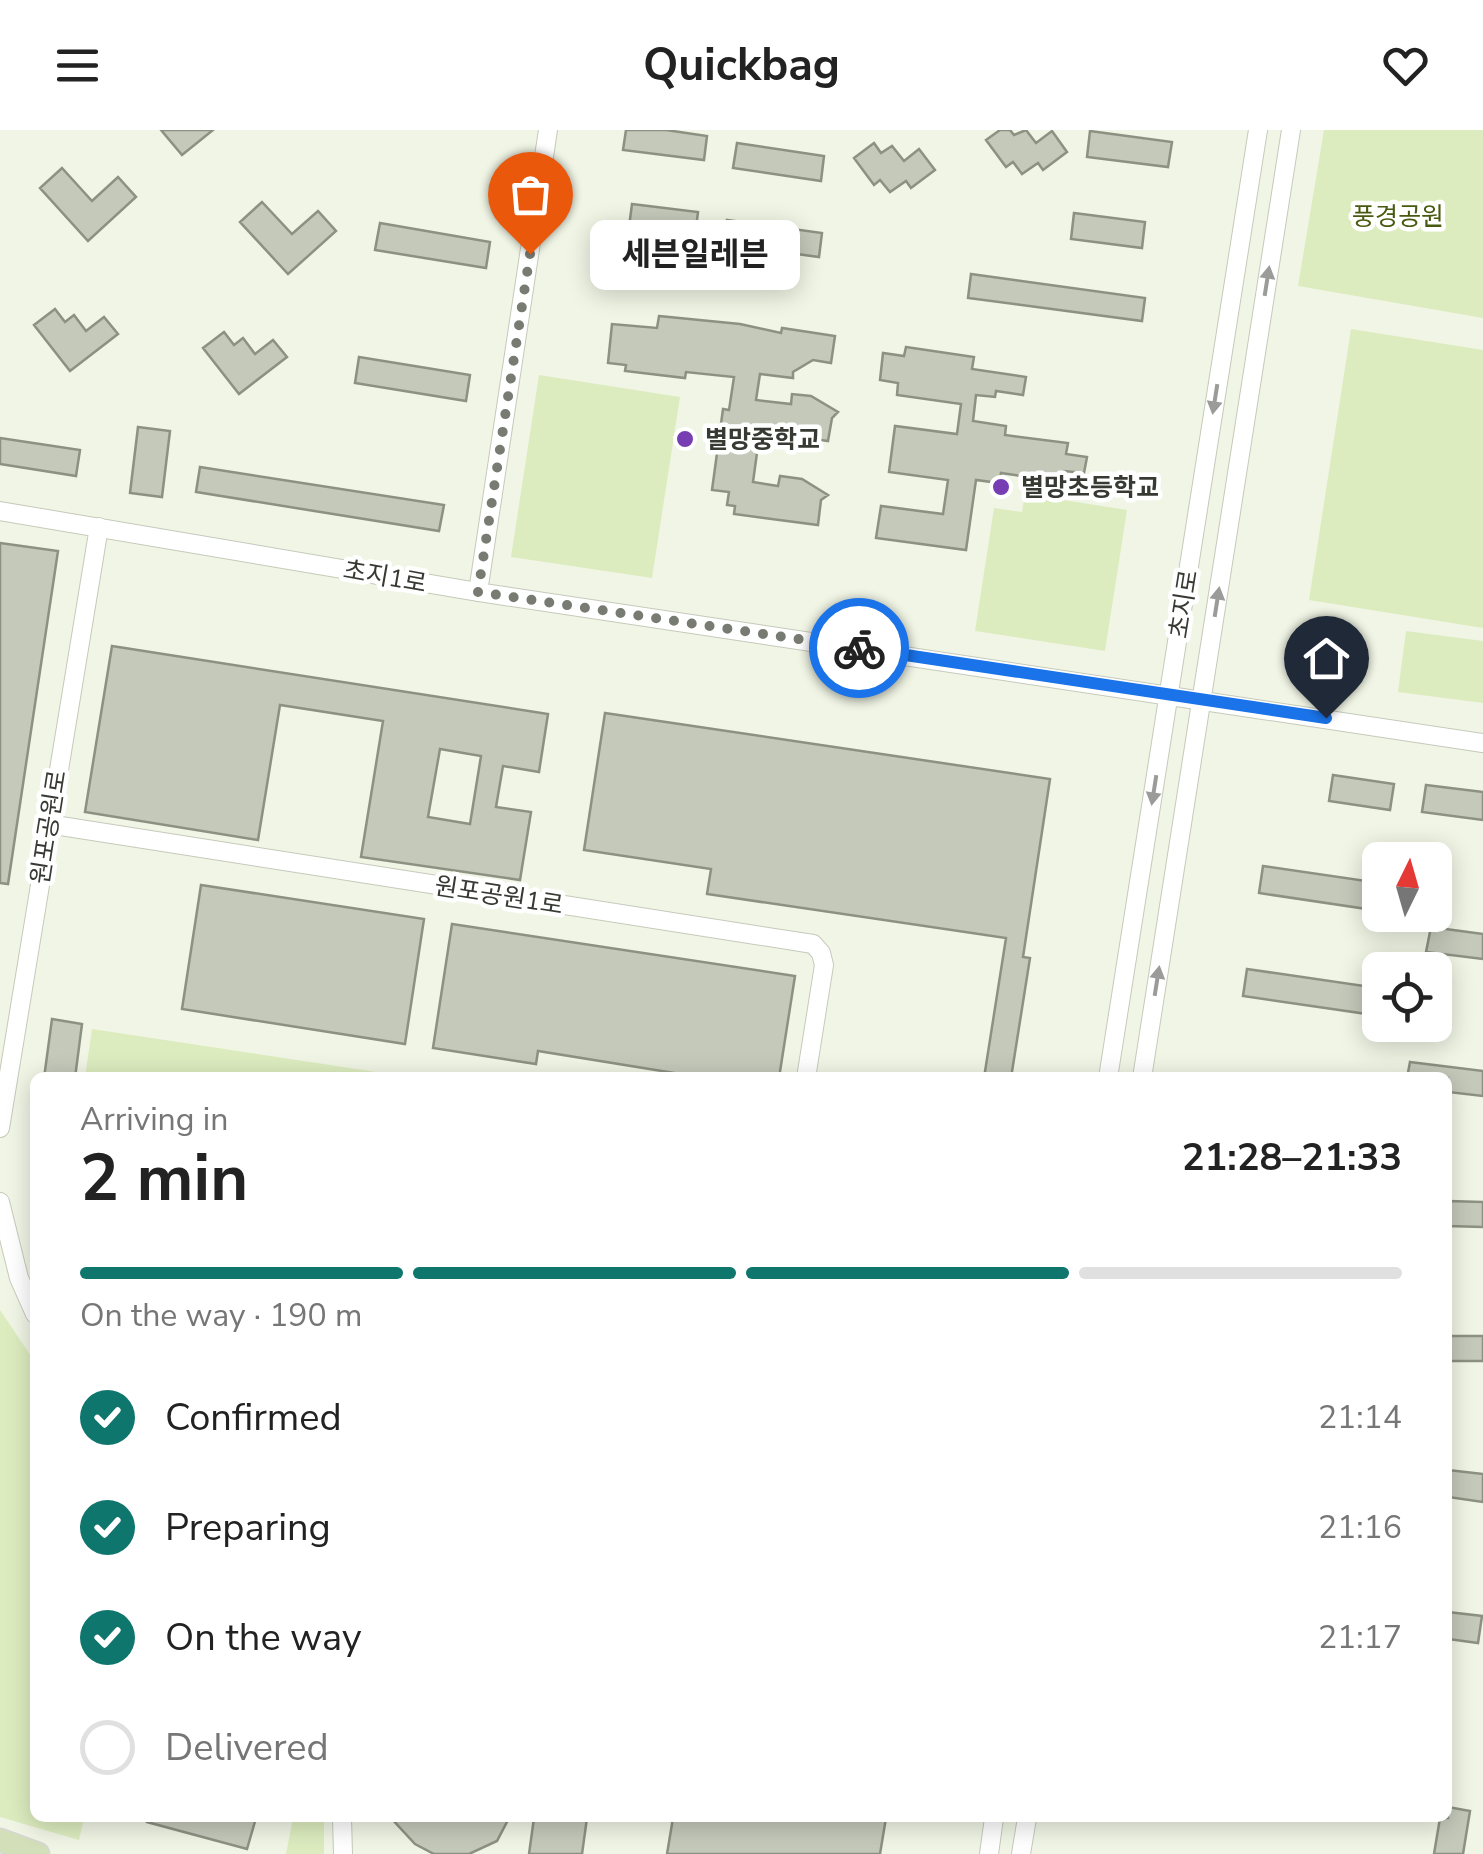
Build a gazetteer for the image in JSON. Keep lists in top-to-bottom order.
{
  "streets": {
    "street": [
      "초지1로",
      "초지로",
      "원포공원로",
      "원포공원1로"
    ]
  },
  "crossings": [
    ["초지1로", "초지로"],
    ["초지1로", "원포공원로"],
    ["원포공원로", "원포공원1로"]
  ],
  "parks": ["풍경공원"],
  "places": ["세븐일레븐", "별망중학교", "별망초등학교"],
  "north": "top",
  "page": {
    "header": "Quickbag",
    "bubble": "세븐일레븐",
    "heading": ["2 min", "Arriving in", "21:28–21:33"],
    "bar": "On the way · 190 m",
    "list": [
      ["Confirmed", "21:14"],
      ["Preparing", "21:16"],
      ["On the way", "21:17"],
      "Delivered"
    ]
  }
}
